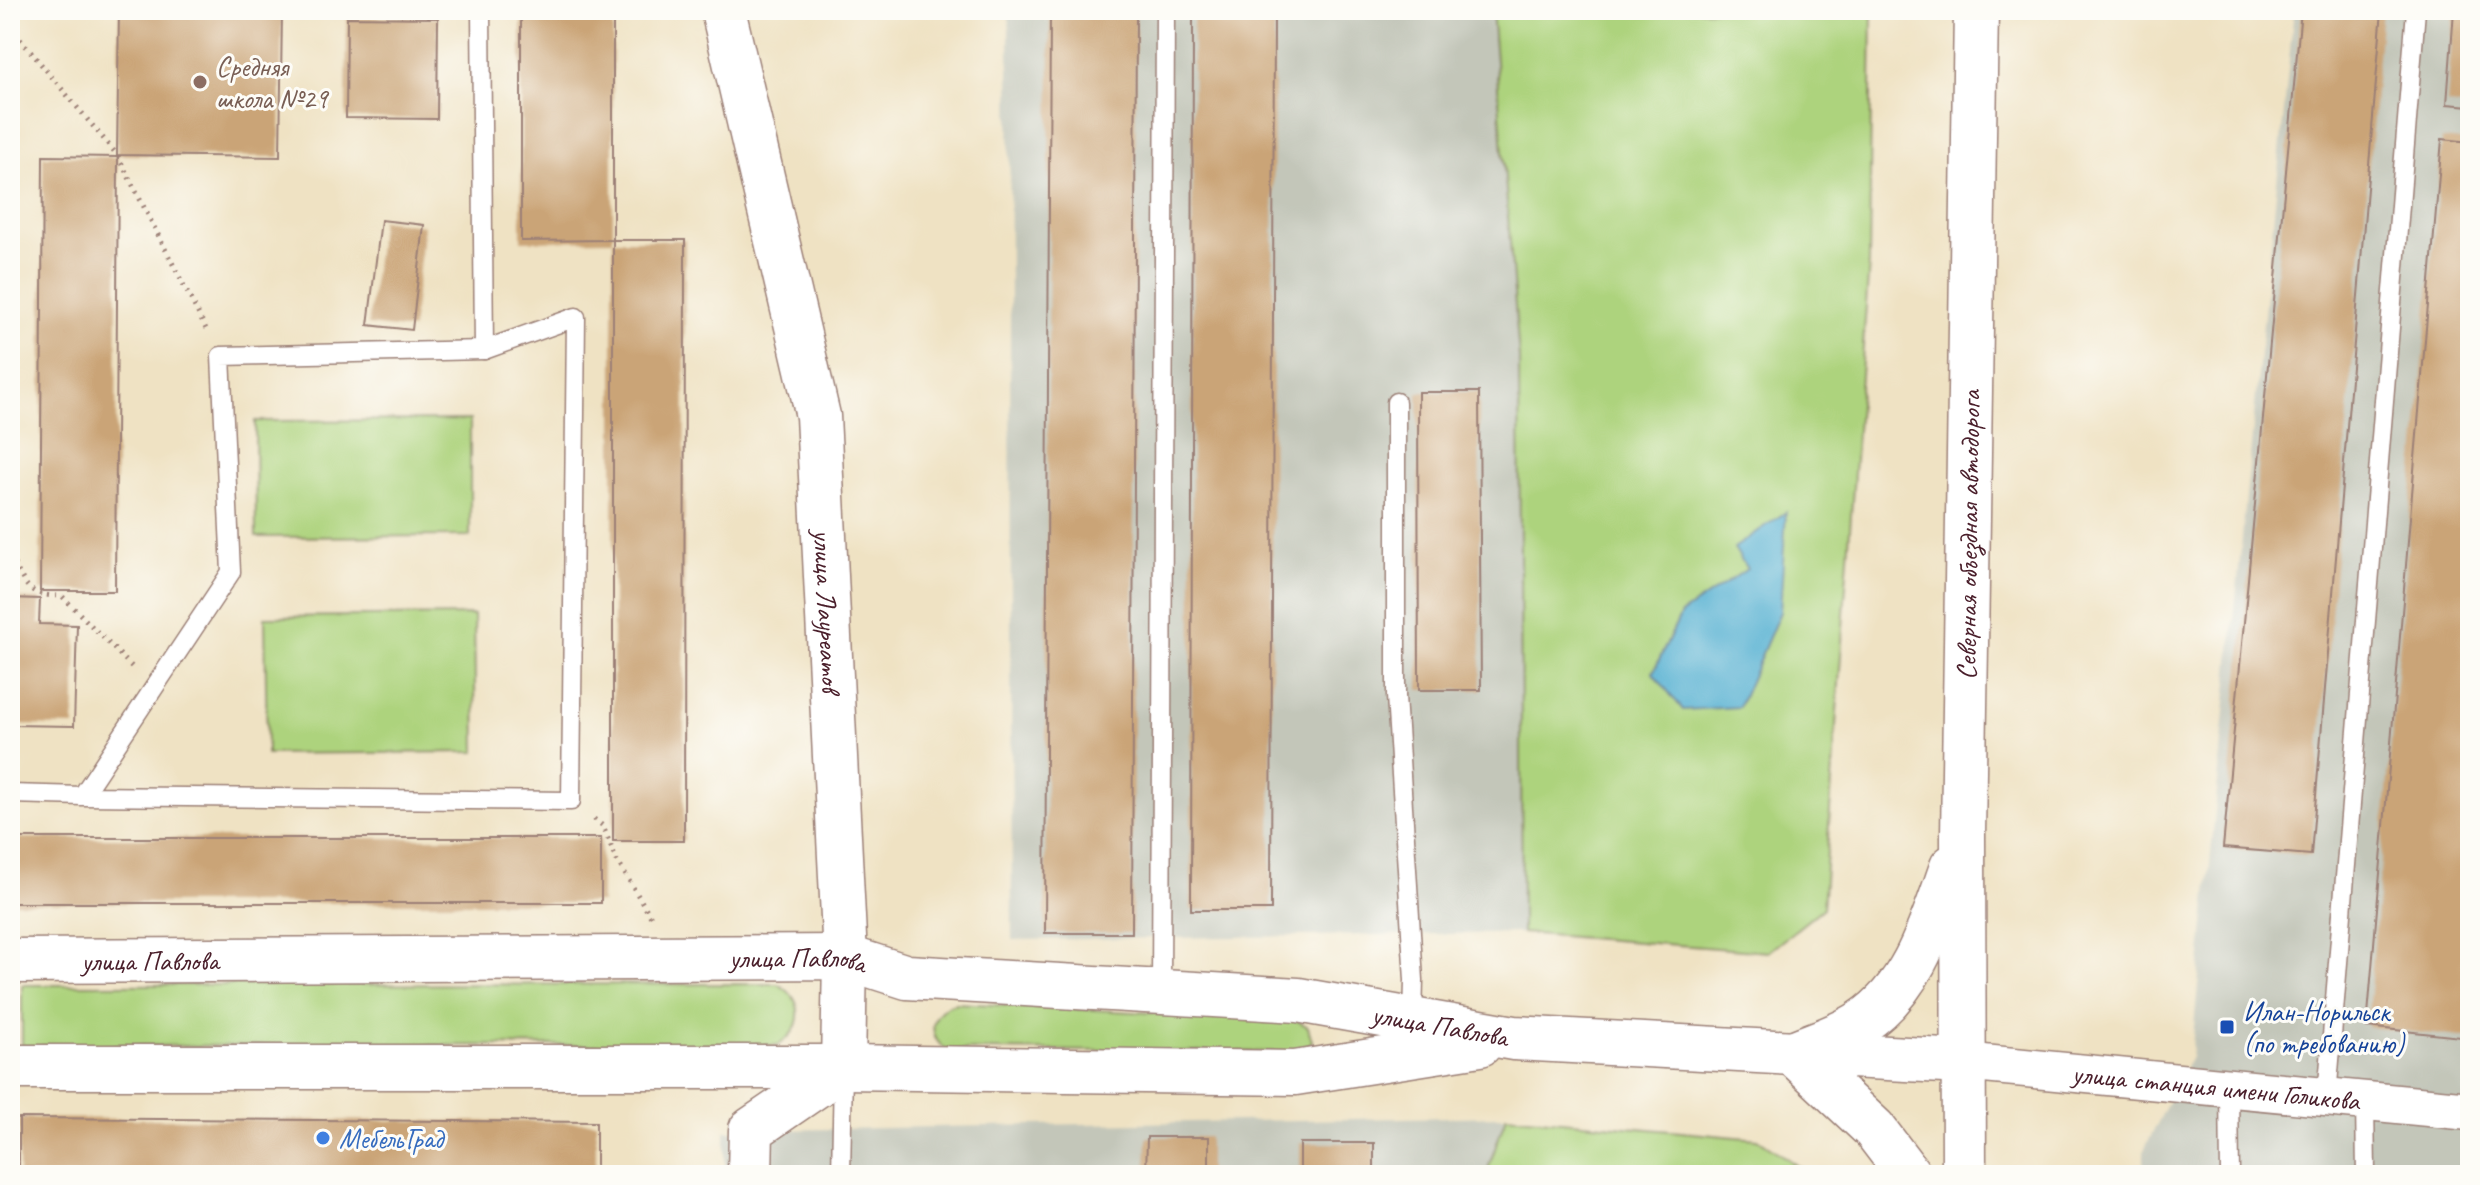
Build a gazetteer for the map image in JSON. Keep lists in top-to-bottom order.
{
  "streets": {
    "street": [
      "Северная объездная автодорога",
      "улица Лауреатов",
      "улица Павлова",
      "улица станция имени Голикова"
    ]
  },
  "crossings": [
    ["Северная объездная автодорога", "улица станция имени Голикова"],
    ["улица Лауреатов", "улица Павлова"]
  ],
  "places": {
    "other": ["Средняя школа №29", "МебельГрад"],
    "transit": ["Илан-Норильск (по требованию)"]
  }
}
